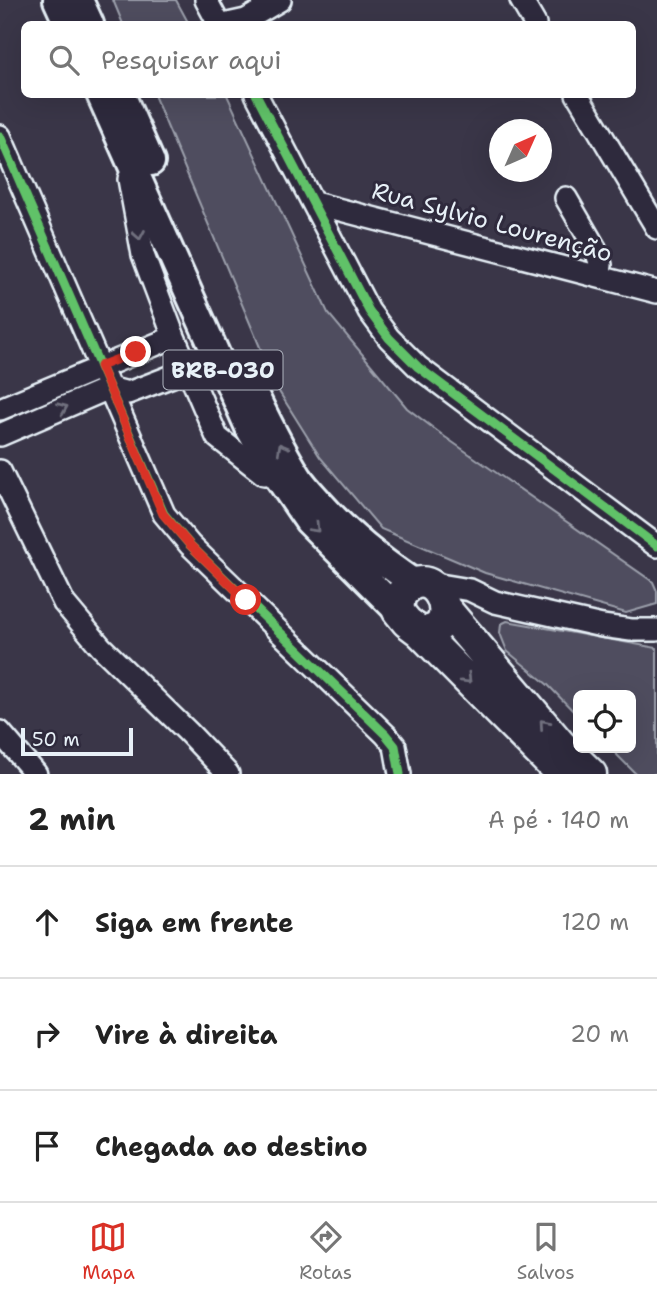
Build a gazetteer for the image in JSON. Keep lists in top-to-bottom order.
{
  "streets": {
    "highway": ["BRB-030"],
    "street": ["Rua Sylvio Lourenção"]
  },
  "scale_bar": "50 m",
  "north": "top right",
  "page": {
    "search": "Pesquisar aqui",
    "scale": "50 m",
    "heading": ["2 min", "A pé · 140 m"],
    "list": [
      ["Siga em frente", "120 m"],
      ["Vire à direita", "20 m"],
      "Chegada ao destino"
    ],
    "nav": ["Mapa", "Rotas", "Salvos"]
  }
}
